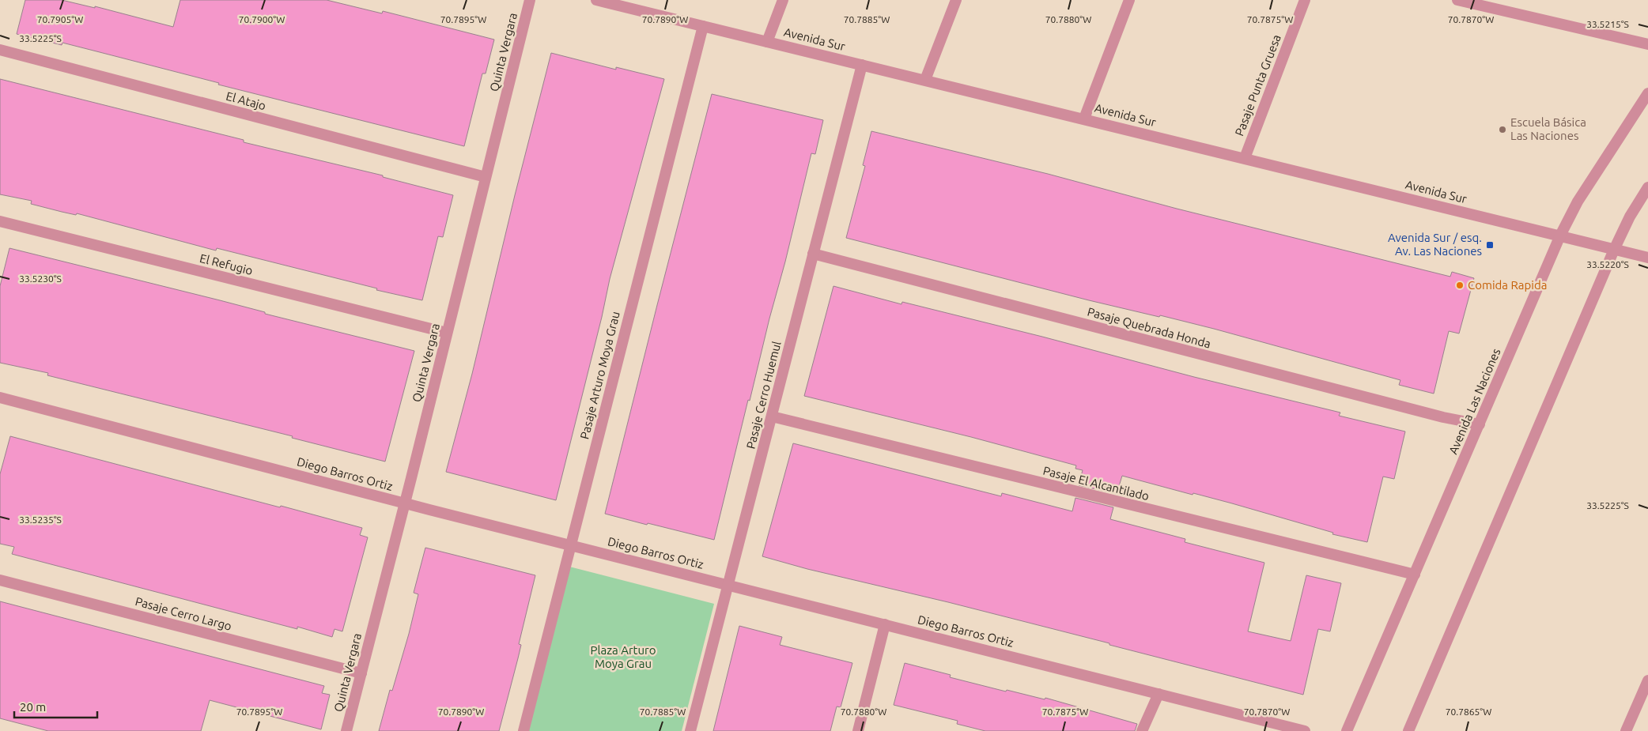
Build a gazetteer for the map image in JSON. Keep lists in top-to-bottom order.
{
  "streets": {
    "street": [
      "Avenida Sur",
      "Quinta Vergara",
      "Pasaje Punta Gruesa",
      "El Atajo",
      "El Refugio",
      "Pasaje Quebrada Honda",
      "Pasaje Arturo Moya Grau",
      "Pasaje Cerro Huemul",
      "Avenida Las Naciones",
      "Diego Barros Ortiz",
      "Pasaje El Alcantilado",
      "Pasaje Cerro Largo"
    ]
  },
  "crossings": [
    ["Avenida Sur", "Pasaje Punta Gruesa"],
    ["Avenida Sur", "Pasaje Arturo Moya Grau"],
    ["Avenida Sur", "Pasaje Cerro Huemul"],
    ["Avenida Sur", "Avenida Las Naciones"],
    ["Quinta Vergara", "El Atajo"],
    ["Quinta Vergara", "El Refugio"],
    ["Quinta Vergara", "Diego Barros Ortiz"],
    ["Quinta Vergara", "Pasaje Cerro Largo"],
    ["Pasaje Quebrada Honda", "Pasaje Cerro Huemul"],
    ["Pasaje Quebrada Honda", "Avenida Las Naciones"],
    ["Pasaje Arturo Moya Grau", "Diego Barros Ortiz"],
    ["Pasaje Cerro Huemul", "Diego Barros Ortiz"],
    ["Pasaje Cerro Huemul", "Pasaje El Alcantilado"],
    ["Avenida Las Naciones", "Pasaje El Alcantilado"]
  ],
  "parks": ["Plaza Arturo Moya Grau"],
  "places": {
    "other": ["Escuela Básica Las Naciones", "Comida Rapida"],
    "transit": ["Avenida Sur / esq. Av. Las Naciones"]
  },
  "scale_bar": "20 m",
  "coordinates": [
    "70.7905°W",
    "70.7900°W",
    "70.7895°W",
    "70.7890°W",
    "70.7885°W",
    "70.7880°W",
    "70.7875°W",
    "70.7870°W",
    "33.5215°S",
    "33.5225°S",
    "33.5220°S",
    "33.5230°S",
    "33.5235°S",
    "70.7865°W"
  ]
}
